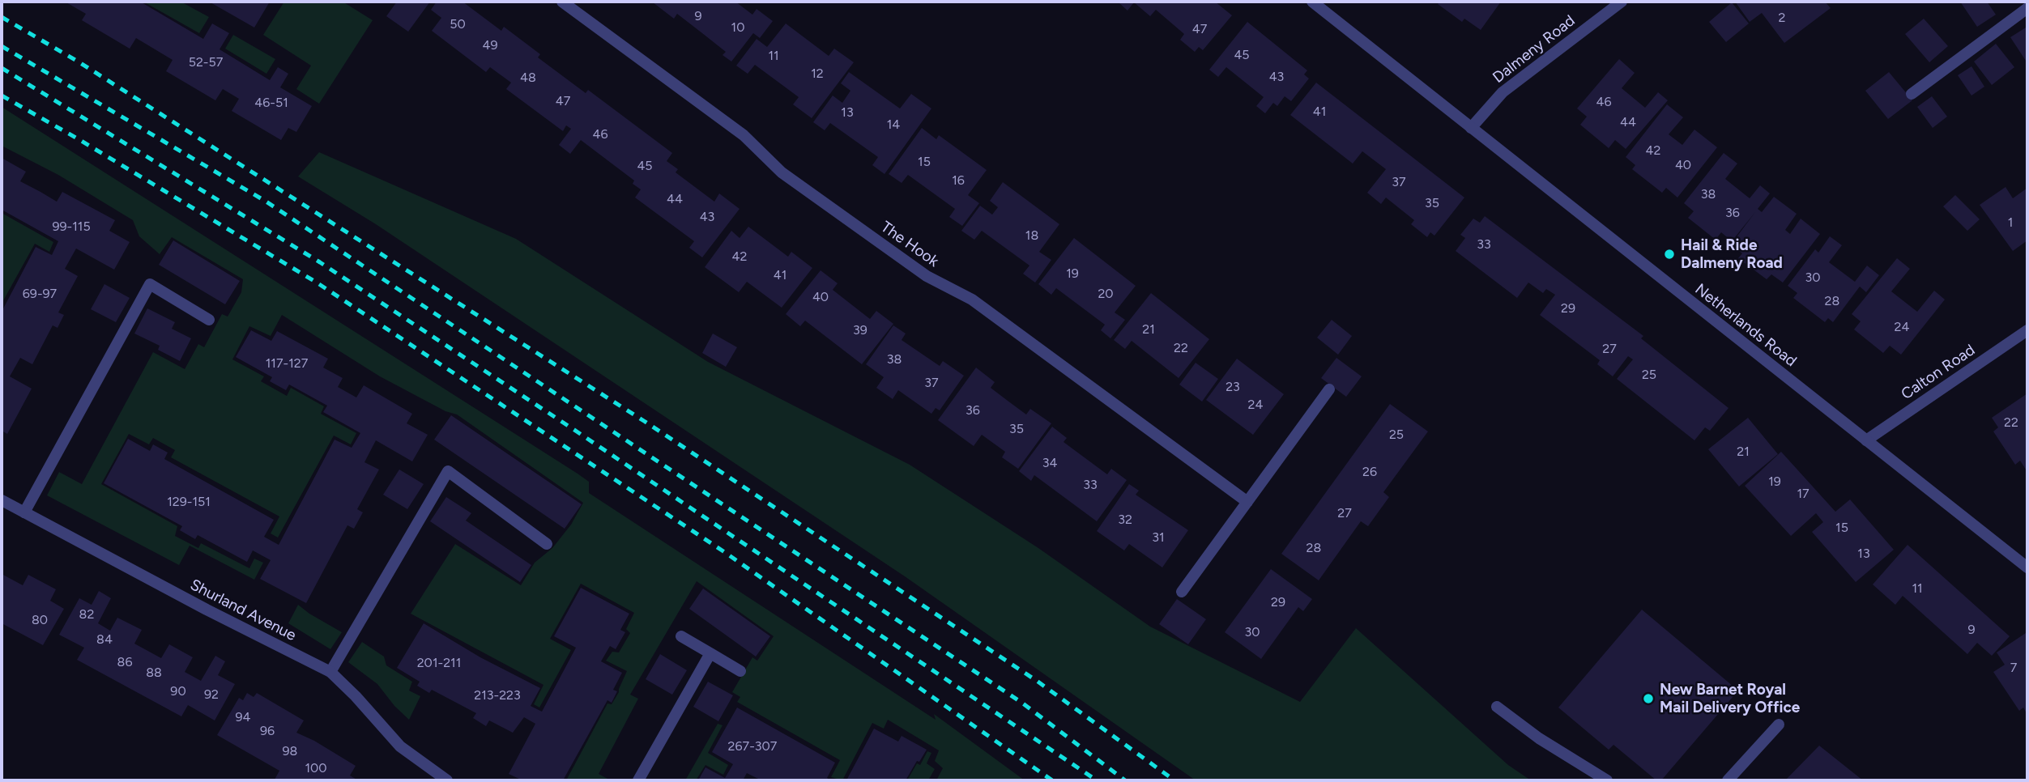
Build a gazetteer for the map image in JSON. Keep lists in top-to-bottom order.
{
  "streets": {
    "street": [
      "Dalmeny Road",
      "The Hook",
      "Netherlands Road",
      "Calton Road",
      "Shurland Avenue"
    ]
  },
  "crossings": [
    ["Dalmeny Road", "Netherlands Road"],
    ["Netherlands Road", "Calton Road"]
  ],
  "places": ["Hail & Ride Dalmeny Road", "New Barnet Royal Mail Delivery Office"],
  "house_numbers": [
    "9",
    "2",
    "50",
    "10",
    "47",
    "49",
    "45",
    "11",
    "52-57",
    "12",
    "43",
    "48",
    "47",
    "46",
    "46-51",
    "41",
    "13",
    "44",
    "14",
    "46",
    "42",
    "15",
    "40",
    "45",
    "16",
    "37",
    "38",
    "44",
    "35",
    "36",
    "43",
    "1",
    "99-115",
    "18",
    "33",
    "42",
    "19",
    "41",
    "30",
    "69-97",
    "20",
    "40",
    "28",
    "29",
    "24",
    "21",
    "39",
    "22",
    "27",
    "38",
    "117-127",
    "25",
    "37",
    "23",
    "24",
    "36",
    "22",
    "35",
    "25",
    "21",
    "34",
    "26",
    "19",
    "33",
    "17",
    "129-151",
    "27",
    "32",
    "15",
    "31",
    "28",
    "13",
    "11",
    "29",
    "82",
    "80",
    "9",
    "30",
    "84",
    "86",
    "201-211",
    "7",
    "88",
    "90",
    "92",
    "213-223",
    "94",
    "96",
    "267-307",
    "98",
    "100"
  ]
}
